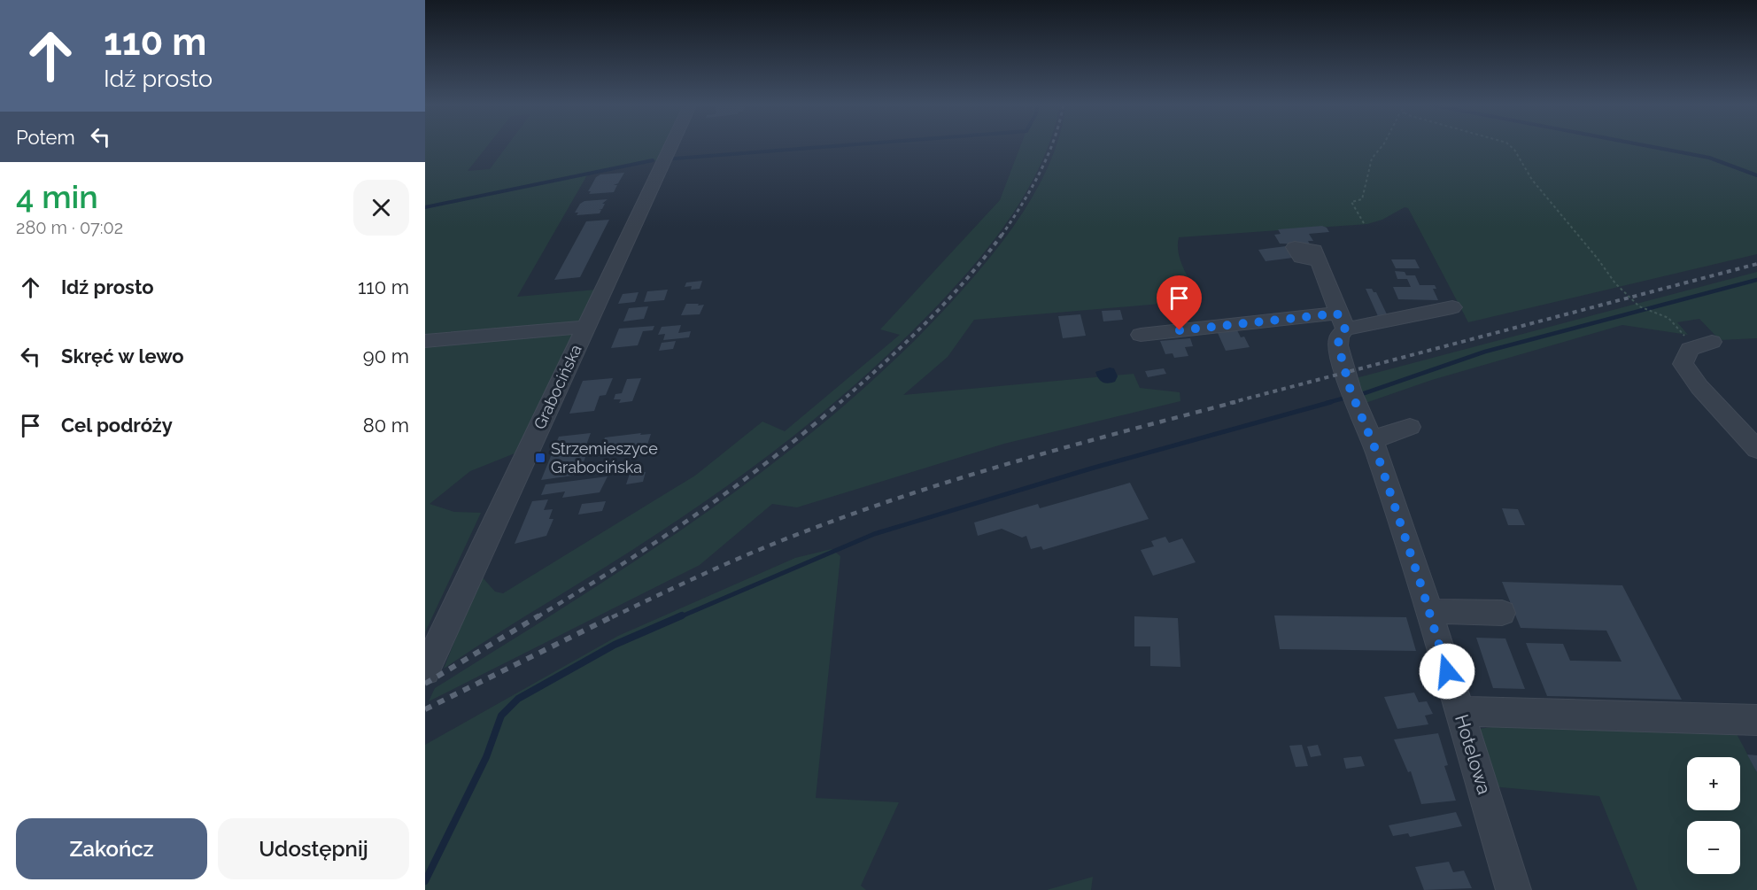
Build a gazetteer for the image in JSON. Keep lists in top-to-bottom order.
{
  "streets": {
    "street": ["Grabocińska", "Hotelowa"]
  },
  "places": {
    "transit": ["Strzemieszyce Grabocińska"]
  },
  "page": {
    "turn": ["110 m", "Idź prosto"],
    "then": "Potem",
    "heading": ["4 min", "280 m · 07:02"],
    "list": [
      {
        "name": "Idź prosto",
        "value": "110 m"
      },
      {
        "name": "Skręć w lewo",
        "value": "90 m"
      },
      {
        "name": "Cel podróży",
        "value": "80 m"
      }
    ],
    "map_buttons": ["+", "−"],
    "buttons": ["Zakończ", "Udostępnij"]
  }
}
